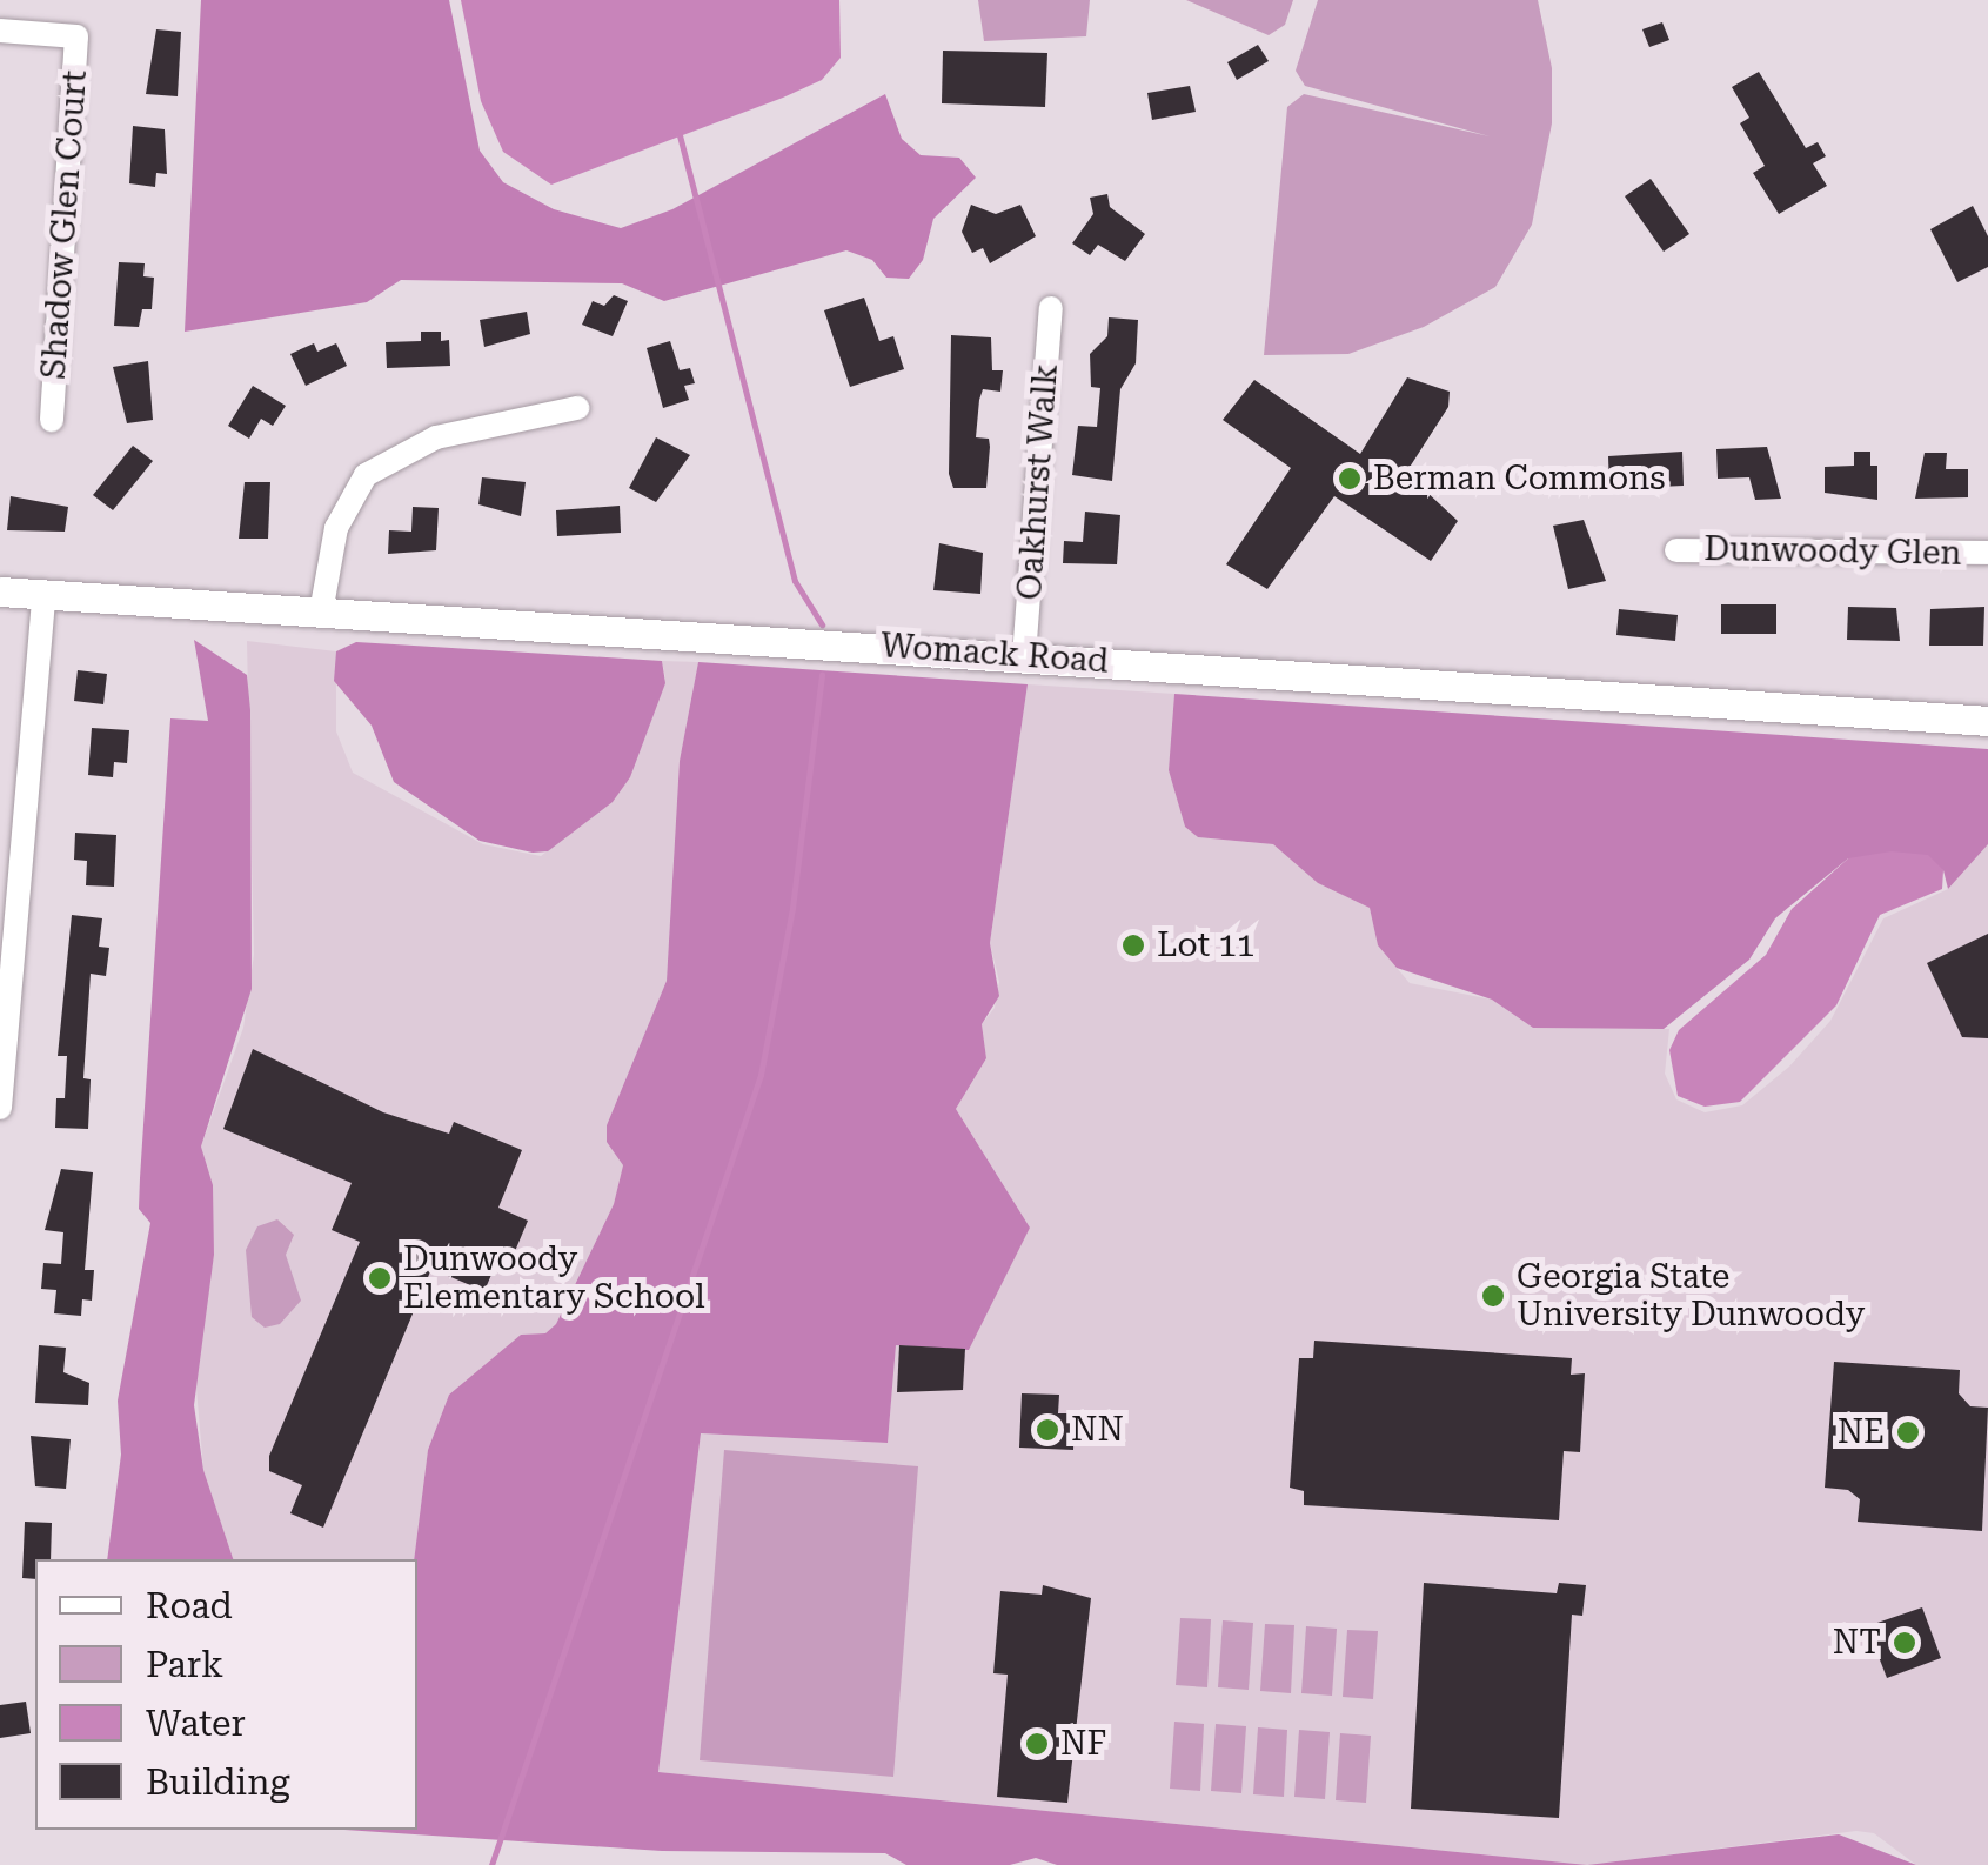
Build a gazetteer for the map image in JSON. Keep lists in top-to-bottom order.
{
  "streets": {
    "street": [
      "Shadow Glen Court",
      "Oakhurst Walk",
      "Dunwoody Glen",
      "Womack Road"
    ]
  },
  "crossings": [
    ["Oakhurst Walk", "Womack Road"]
  ],
  "places": [
    "Berman Commons",
    "Lot 11",
    "Dunwoody Elementary School",
    "Georgia State University Dunwoody",
    "NN",
    "NE",
    "NT",
    "NF"
  ],
  "legend": [
    "Road",
    "Park",
    "Water",
    "Building"
  ]
}
